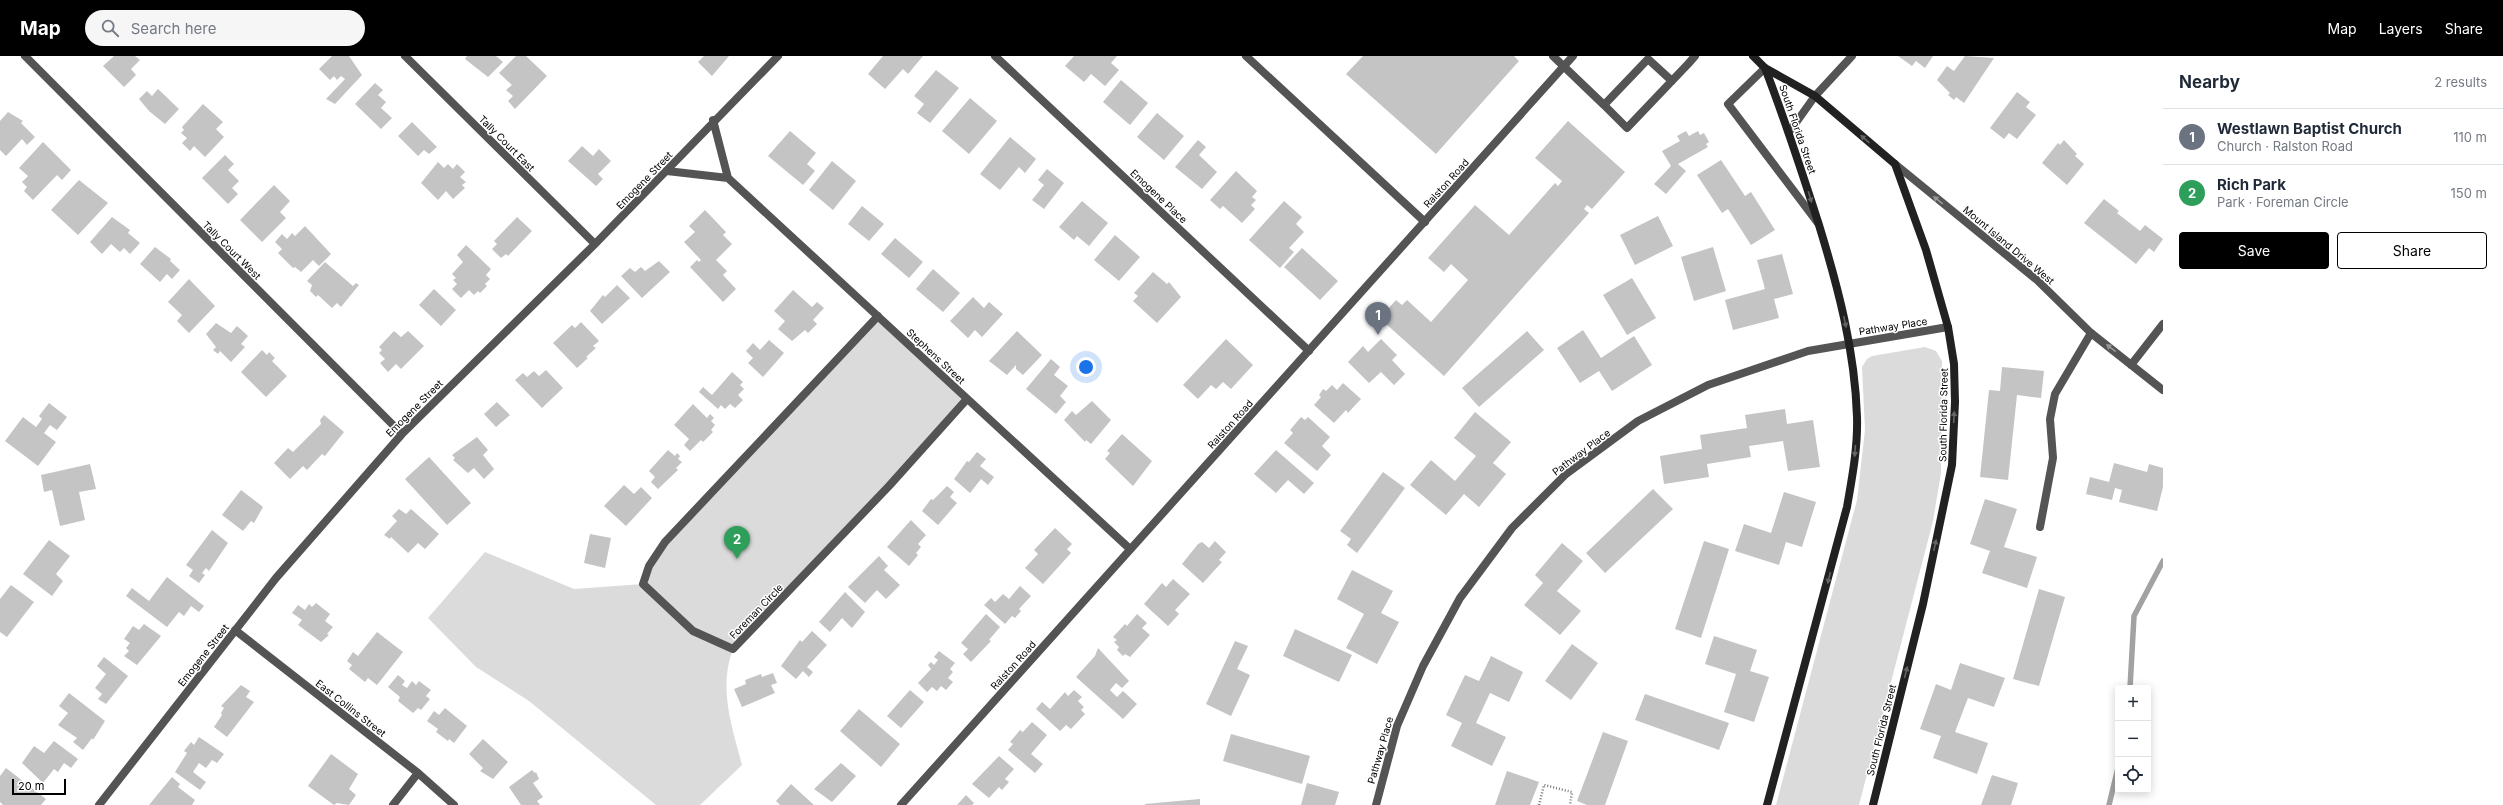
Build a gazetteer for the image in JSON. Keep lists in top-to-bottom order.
{
  "streets": {
    "street": [
      "South Florida Street",
      "Tally Court East",
      "Emogene Street",
      "Ralston Road",
      "Emogene Place",
      "Mount Island Drive West",
      "Tally Court West",
      "Pathway Place",
      "Stephens Street",
      "Foreman Circle",
      "East Collins Street"
    ]
  },
  "crossings": [
    ["South Florida Street", "Mount Island Drive West"],
    ["South Florida Street", "Pathway Place"],
    ["Tally Court East", "Emogene Street"],
    ["Emogene Street", "Tally Court West"],
    ["Emogene Street", "East Collins Street"],
    ["Ralston Road", "Emogene Place"],
    ["Ralston Road", "Stephens Street"],
    ["Stephens Street", "Foreman Circle"]
  ],
  "one_way": ["Mount Island Drive West"],
  "scale_bar": "20 m",
  "page": {
    "header": "Map",
    "search": "Search here",
    "nav": ["Map", "Layers", "Share"],
    "heading": ["Nearby", "2 results"],
    "list": [
      {
        "mark": "1",
        "name": "Westlawn Baptist Church",
        "note": "Church · Ralston Road",
        "value": "110 m"
      },
      {
        "mark": "2",
        "name": "Rich Park",
        "note": "Park · Foreman Circle",
        "value": "150 m"
      }
    ],
    "buttons": ["Save", "Share"],
    "pins": ["1", "2"],
    "map_buttons": ["+", "−"],
    "scale": "20 m"
  }
}
